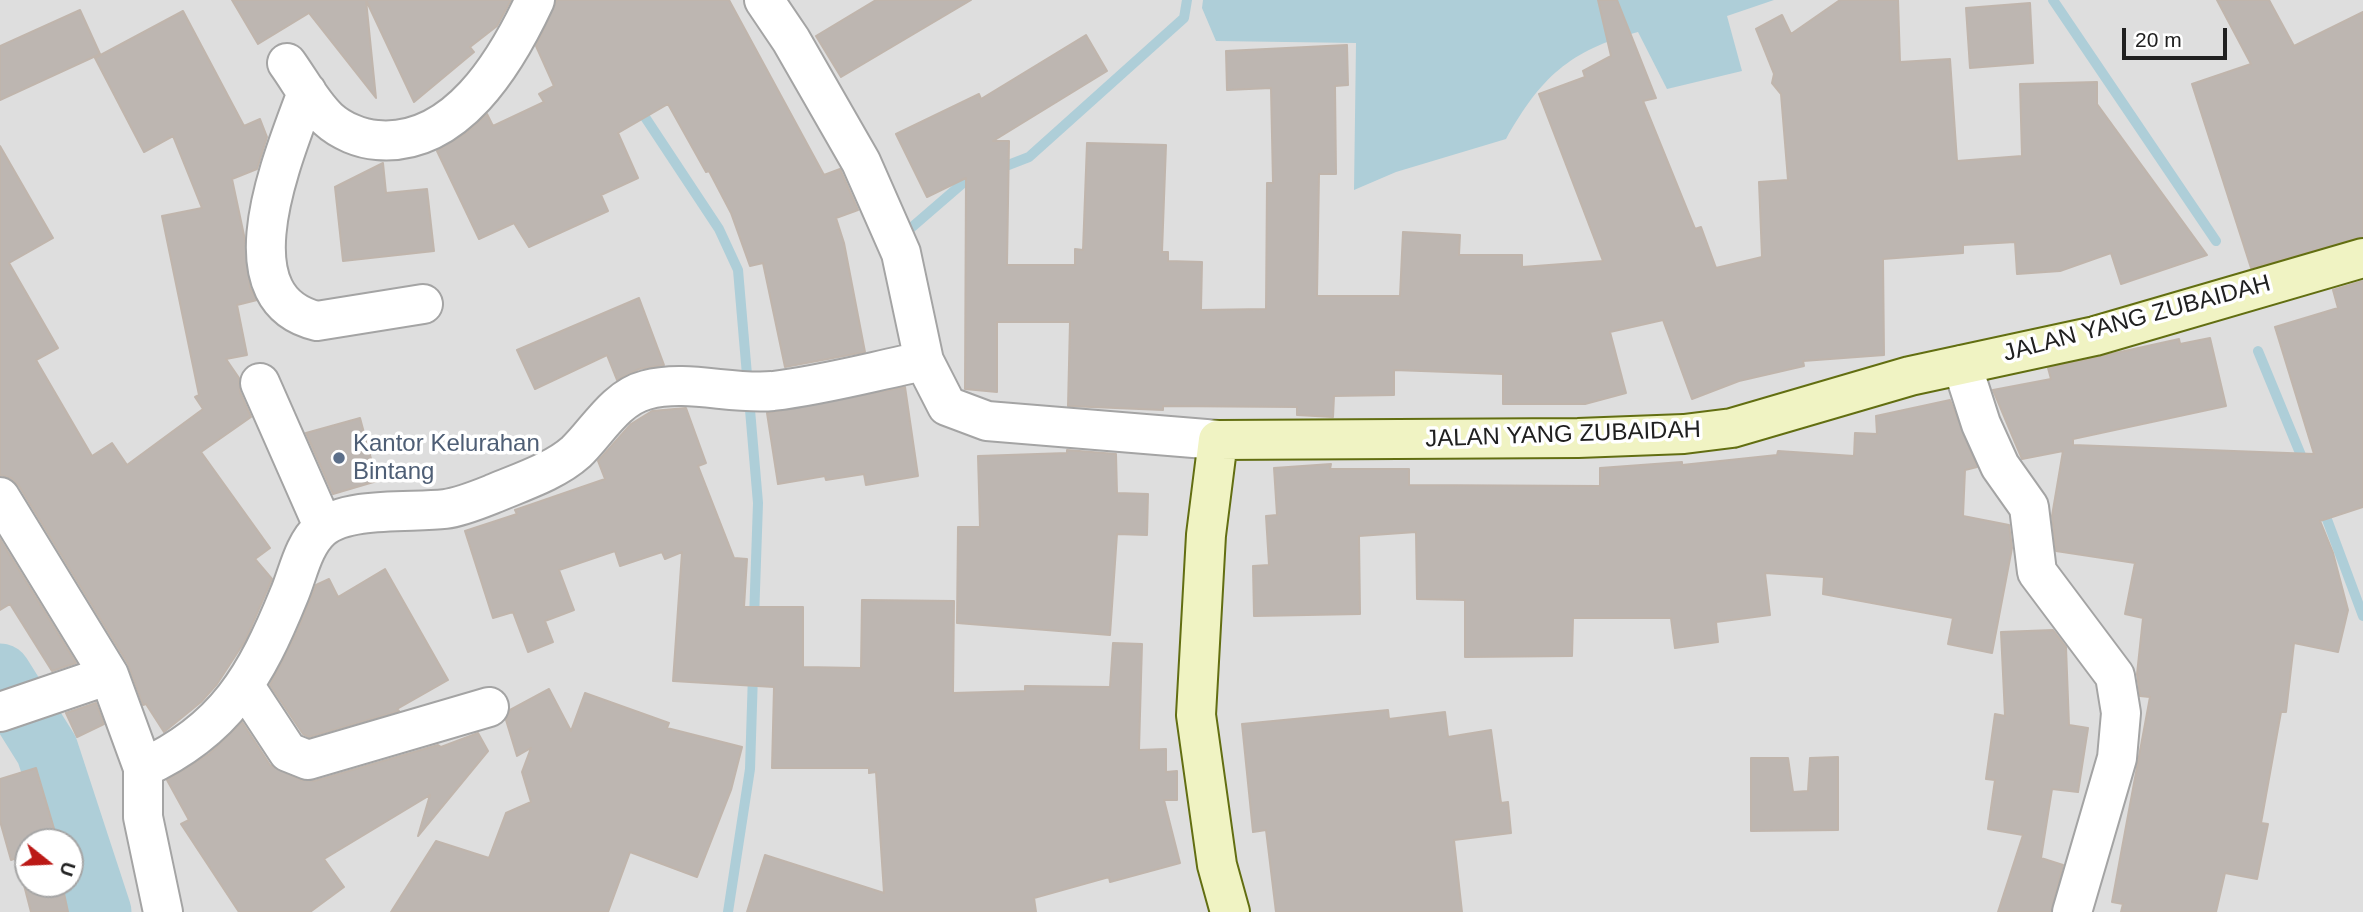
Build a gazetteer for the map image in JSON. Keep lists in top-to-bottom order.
{
  "streets": {
    "street": ["JALAN YANG ZUBAIDAH"]
  },
  "places": ["Kantor Kelurahan Bintang"],
  "scale_bar": "20 m",
  "north": "right"
}
